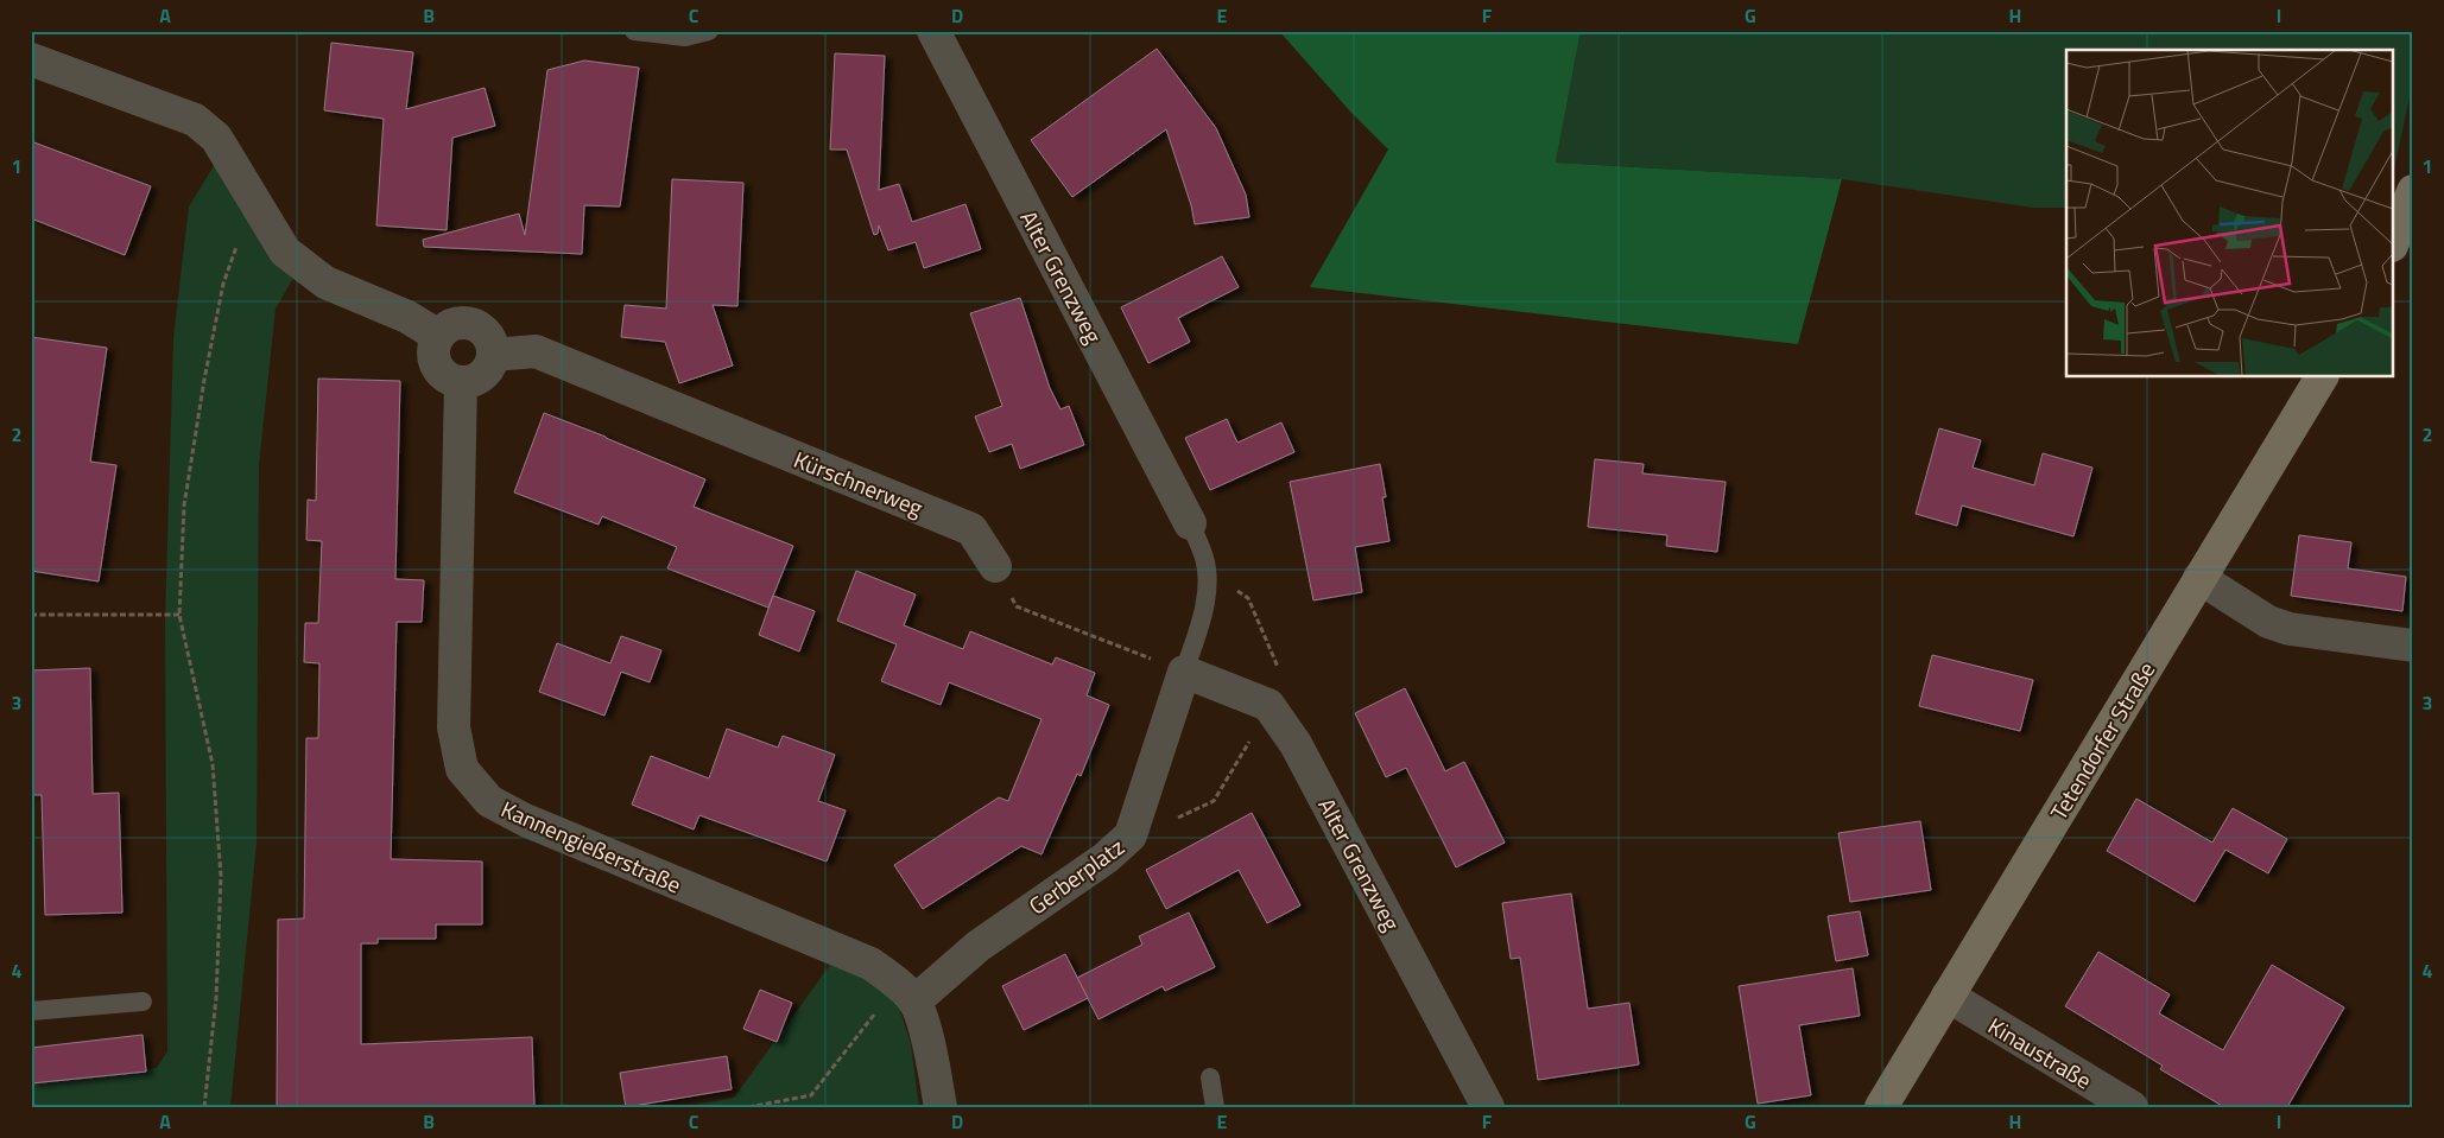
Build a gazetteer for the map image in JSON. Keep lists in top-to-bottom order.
{
  "streets": {
    "street": [
      "Alter Grenzweg",
      "Kürschnerweg",
      "Tetendorfer Straße",
      "Kannengießerstraße",
      "Gerberplatz",
      "Kinaustraße"
    ]
  },
  "crossings": [
    ["Kürschnerweg", "Kannengießerstraße"],
    ["Tetendorfer Straße", "Kinaustraße"],
    ["Kannengießerstraße", "Gerberplatz"]
  ],
  "grid": {
    "columns": [
      "A",
      "B",
      "C",
      "D",
      "E",
      "F",
      "G",
      "H",
      "I"
    ],
    "rows": [
      "1",
      "2",
      "3",
      "4"
    ]
  }
}
